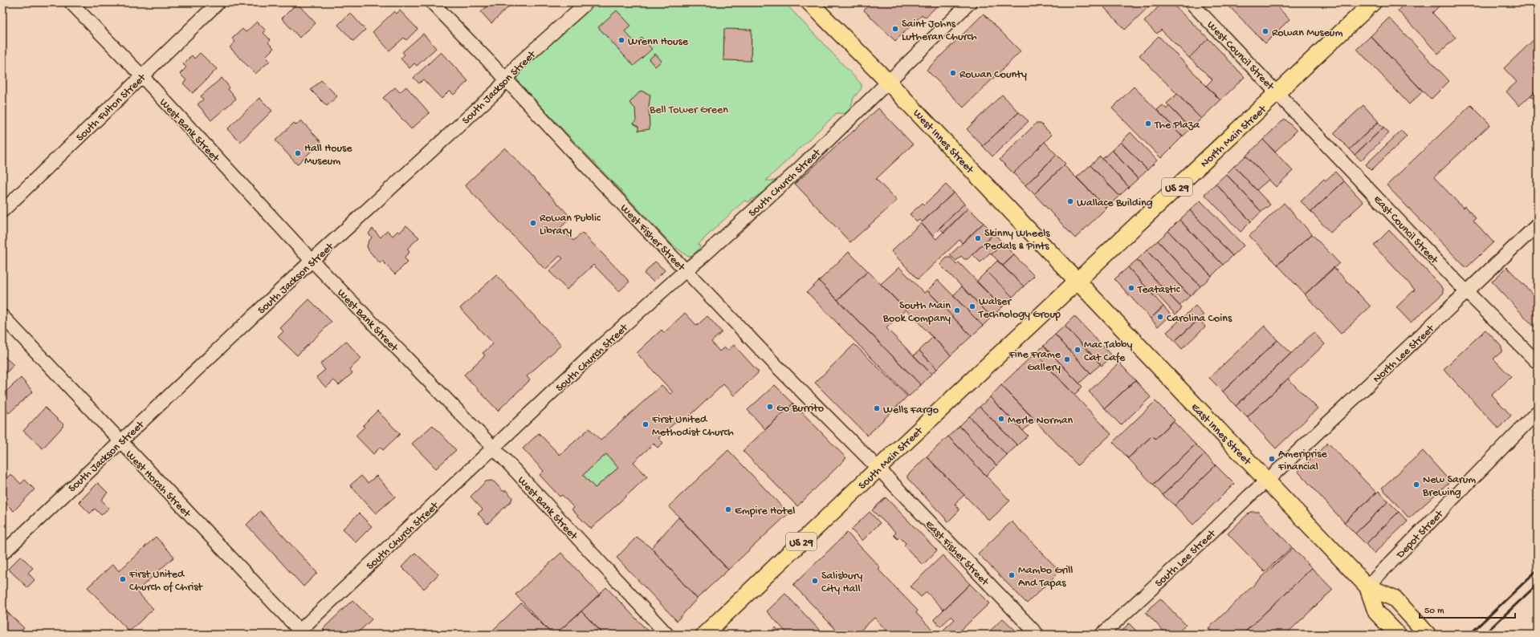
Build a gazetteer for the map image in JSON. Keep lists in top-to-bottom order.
{
  "streets": {
    "main road": [
      "North Main Street",
      "West Innes Street",
      "US 29",
      "East Innes Street",
      "South Main Street"
    ],
    "street": [
      "West Council Street",
      "South Jackson Street",
      "South Fulton Street",
      "West Bank Street",
      "South Church Street",
      "East Council Street",
      "West Fisher Street",
      "North Lee Street",
      "West Horah Street",
      "Depot Street",
      "East Fisher Street",
      "South Lee Street"
    ]
  },
  "crossings": [
    ["West Council Street", "North Main Street"],
    ["West Council Street", "East Council Street"],
    ["South Jackson Street", "West Bank Street"],
    ["South Jackson Street", "West Fisher Street"],
    ["South Jackson Street", "West Horah Street"],
    ["South Fulton Street", "West Bank Street"],
    ["West Bank Street", "South Church Street"],
    ["North Main Street", "West Innes Street"],
    ["North Main Street", "East Council Street"],
    ["North Main Street", "East Innes Street"],
    ["North Main Street", "South Main Street"],
    ["West Innes Street", "South Church Street"],
    ["West Innes Street", "East Innes Street"],
    ["West Innes Street", "South Main Street"],
    ["South Church Street", "West Fisher Street"],
    ["South Church Street", "West Horah Street"],
    ["East Council Street", "North Lee Street"],
    ["West Fisher Street", "South Main Street"],
    ["West Fisher Street", "East Fisher Street"],
    ["North Lee Street", "East Innes Street"],
    ["North Lee Street", "South Lee Street"],
    ["East Innes Street", "South Main Street"],
    ["East Innes Street", "Depot Street"],
    ["East Innes Street", "South Lee Street"],
    ["South Main Street", "East Fisher Street"]
  ],
  "parks": ["Bell Tower Green"],
  "places": [
    "Saint Johns Lutheran Church",
    "Rowan Museum",
    "Wrenn House",
    "Rowan County",
    "The Plaza",
    "Hall House Museum",
    "Wallace Building",
    "Rowan Public Library",
    "Skinny Wheels Pedals & Pints",
    "Teatastic",
    "Walser Technology Group",
    "South Main Book Company",
    "Carolina Coins",
    "Mac Tabby Cat Cafe",
    "Fine Frame Gallery",
    "Go Burrito",
    "Wells Fargo",
    "Merle Norman",
    "First United Methodist Church",
    "Ameriprise Financial",
    "New Sarum Brewing",
    "Empire Hotel",
    "Mambo Grill And Tapas",
    "First United Church of Christ",
    "Salisbury City Hall"
  ],
  "scale_bar": "50 m"
}
